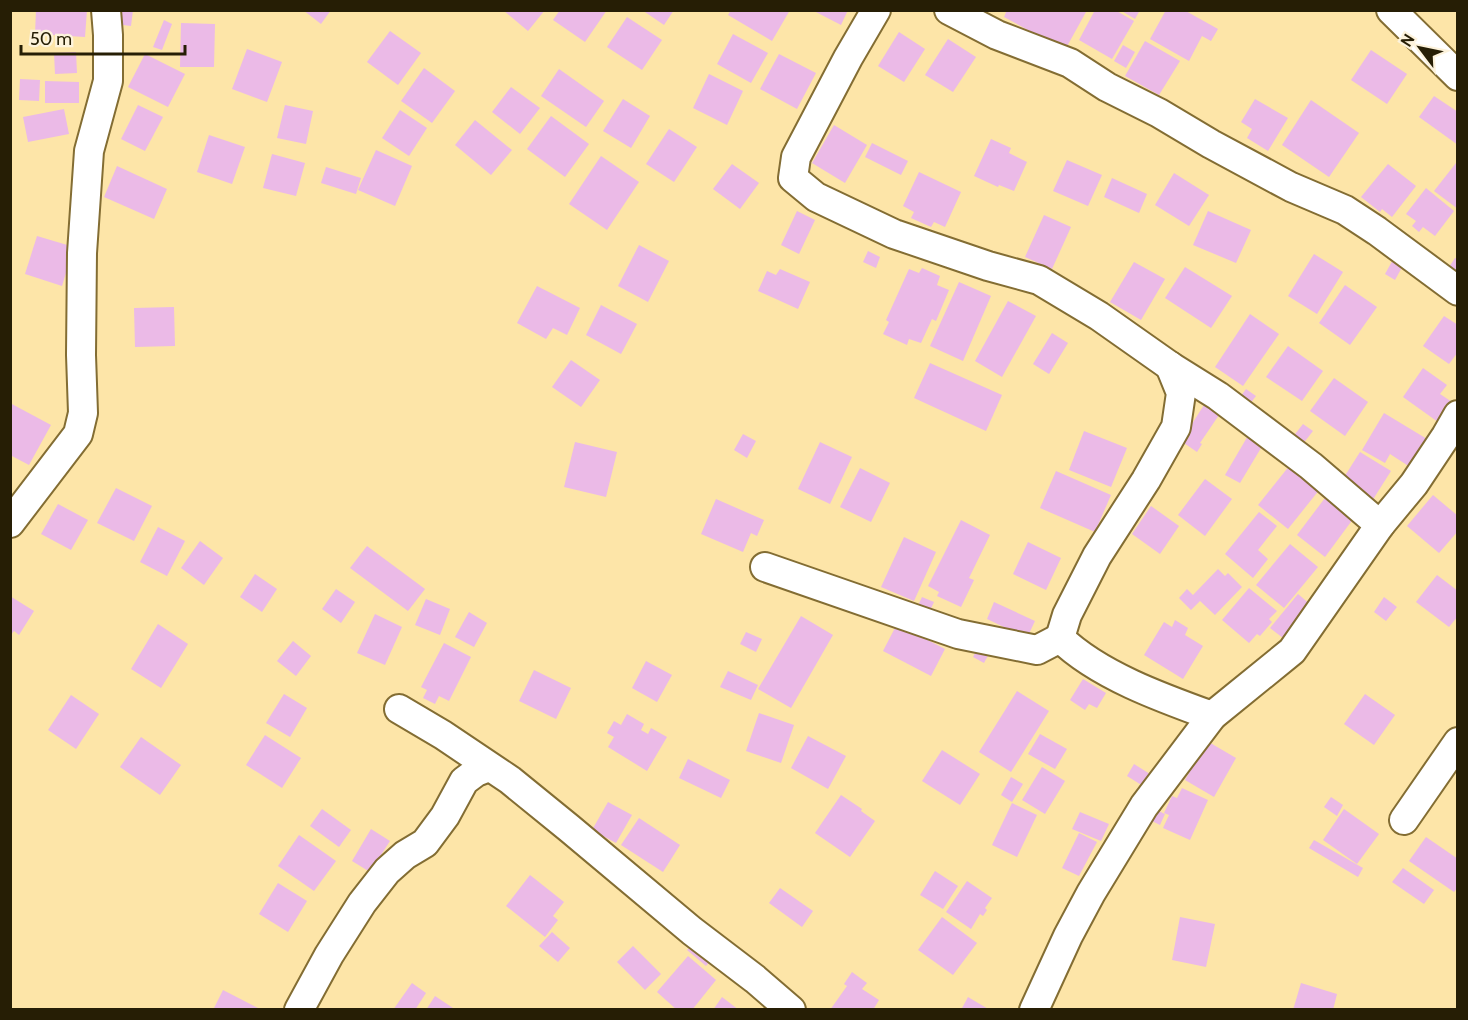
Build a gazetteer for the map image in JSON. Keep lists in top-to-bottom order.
{
  "scale_bar": "50 m",
  "north": "top left"
}
